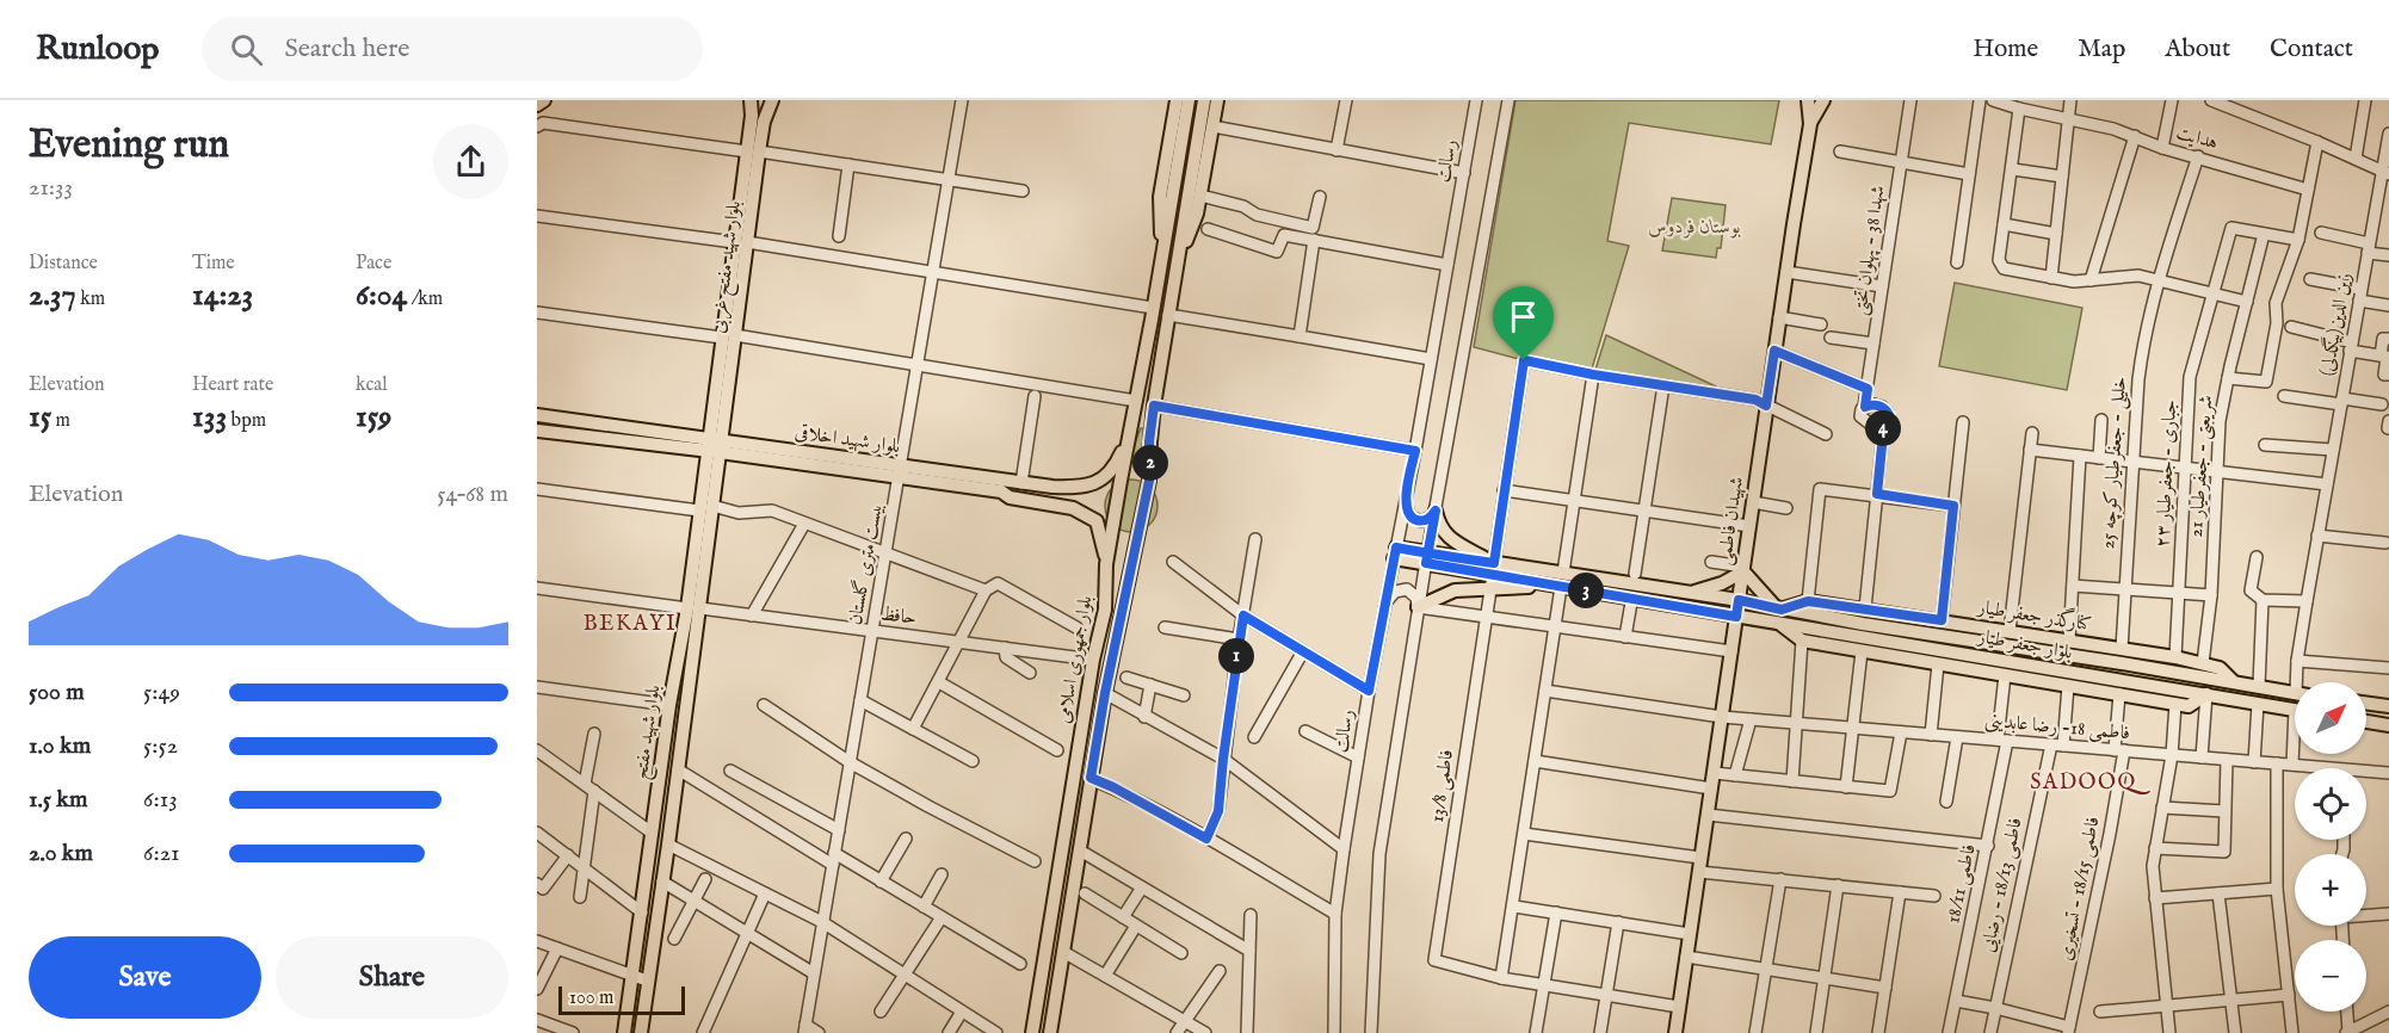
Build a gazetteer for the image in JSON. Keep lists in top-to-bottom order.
{
  "streets": {
    "main road": [
      "بلوار شهید مفتح غربی",
      "بلوار شهید اخلاقی",
      "شهیدان فاطمی",
      "کنارگذر جعفر طیار",
      "بلوار جعفر طیار",
      "بلوار جمهوری اسلامی",
      "بلوار شهید مفتح"
    ],
    "street": [
      "هدایت",
      "رسالت",
      "شهدا 38 - پهلوان تختی",
      "زین الدین(بیگدلی)",
      "خلیلی - جعفرطیار کوچه 25",
      "شریعتی - جعفرطیار 21",
      "جباری - جعفرطیار ۲۳",
      "بیست متری گلستان",
      "حافظ",
      "فاطمی 18- رضا عابدینی",
      "فاطمی 13/8",
      "فاطمی 18/11",
      "فاطمی 18/13 - رضایی",
      "فاطمی 18/15 - تسخیری"
    ]
  },
  "crossings": [
    ["هدایت", "خلیلی - جعفرطیار کوچه 25"],
    ["بلوار شهید مفتح غربی", "بلوار شهید اخلاقی"],
    ["بلوار شهید مفتح غربی", "بلوار شهید مفتح"],
    ["بلوار شهید اخلاقی", "بیست متری گلستان"],
    ["بلوار شهید اخلاقی", "بلوار جمهوری اسلامی"],
    ["بلوار شهید اخلاقی", "بلوار شهید مفتح"],
    ["خلیلی - جعفرطیار کوچه 25", "کنارگذر جعفر طیار"],
    ["شریعتی - جعفرطیار 21", "جباری - جعفرطیار ۲۳"],
    ["شریعتی - جعفرطیار 21", "کنارگذر جعفر طیار"],
    ["جباری - جعفرطیار ۲۳", "کنارگذر جعفر طیار"],
    ["شهیدان فاطمی", "بلوار جعفر طیار"],
    ["شهیدان فاطمی", "فاطمی 18- رضا عابدینی"],
    ["بیست متری گلستان", "حافظ"],
    ["حافظ", "بلوار جمهوری اسلامی"],
    ["حافظ", "بلوار شهید مفتح"],
    ["کنارگذر جعفر طیار", "بلوار جعفر طیار"],
    ["فاطمی 18- رضا عابدینی", "فاطمی 18/11"],
    ["فاطمی 18- رضا عابدینی", "فاطمی 18/13 - رضایی"],
    ["فاطمی 18- رضا عابدینی", "فاطمی 18/15 - تسخیری"]
  ],
  "districts": ["BEKAYI", "SADOOQ"],
  "parks": ["بوستان فردوس"],
  "scale_bar": "100 m",
  "north": "top right",
  "page": {
    "header": "Runloop",
    "search": "Search here",
    "nav": [
      "Home",
      "Map",
      "About",
      "Contact"
    ],
    "heading": ["Evening run", "21:33"],
    "stats": [
      ["Distance", "2.37 km"],
      ["Time", "14:23"],
      ["Pace", "6:04 /km"],
      ["Elevation", "15 m"],
      ["Heart rate", "133 bpm"],
      ["kcal", "159"]
    ],
    "pins": [
      "4",
      "2",
      "3",
      "1"
    ],
    "chart": ["Elevation", "54–68 m"],
    "list": [
      {
        "name": "500 m",
        "note": "5:49"
      },
      {
        "name": "1.0 km",
        "note": "5:52"
      },
      {
        "name": "1.5 km",
        "note": "6:13"
      },
      {
        "name": "2.0 km",
        "note": "6:21"
      }
    ],
    "map_buttons": ["+", "−"],
    "buttons": ["Save", "Share"],
    "scale": "100 m"
  }
}
